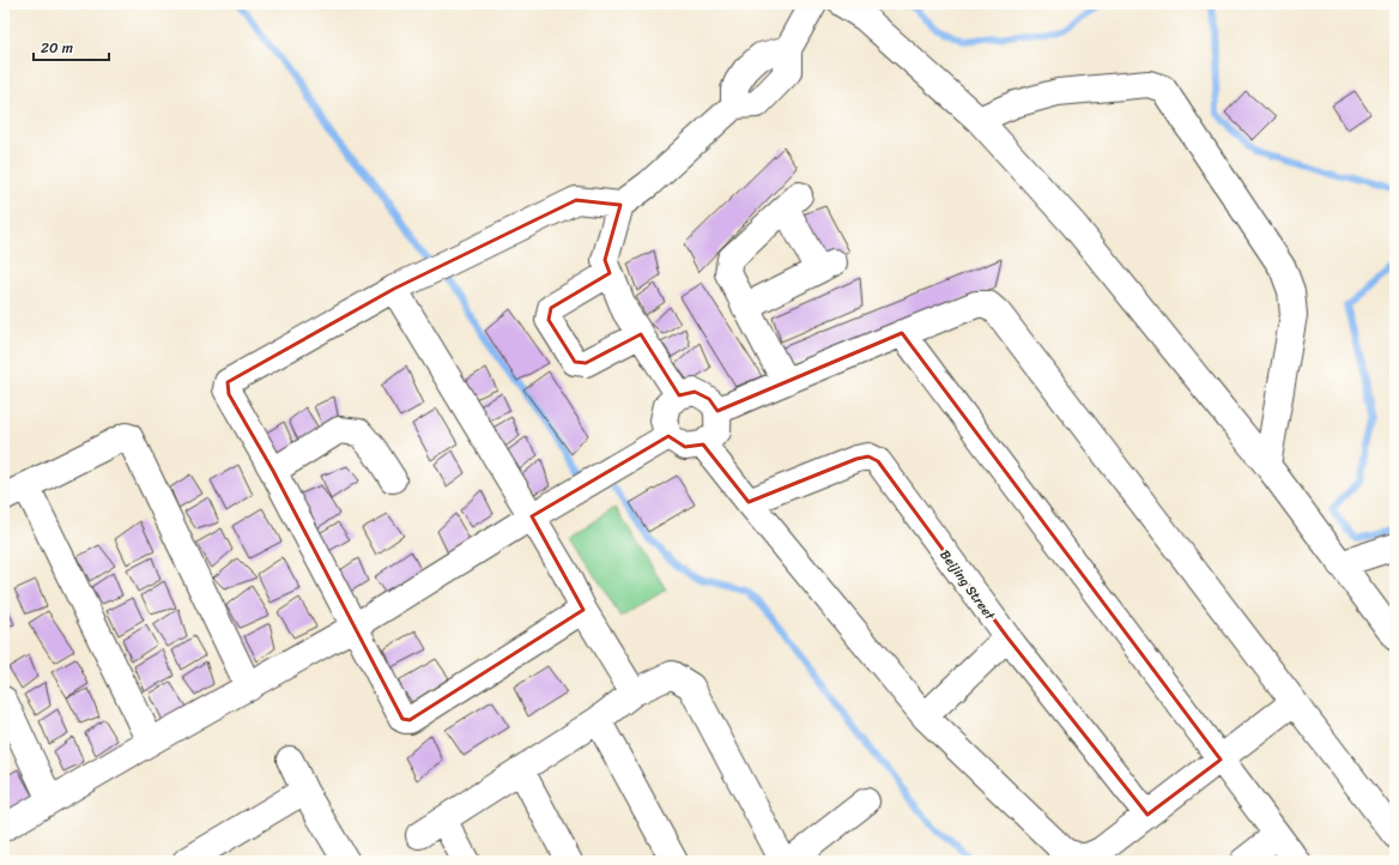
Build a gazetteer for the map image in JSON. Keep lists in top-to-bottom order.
{
  "streets": {
    "street": ["Beijing Street"]
  },
  "scale_bar": "20 m"
}
